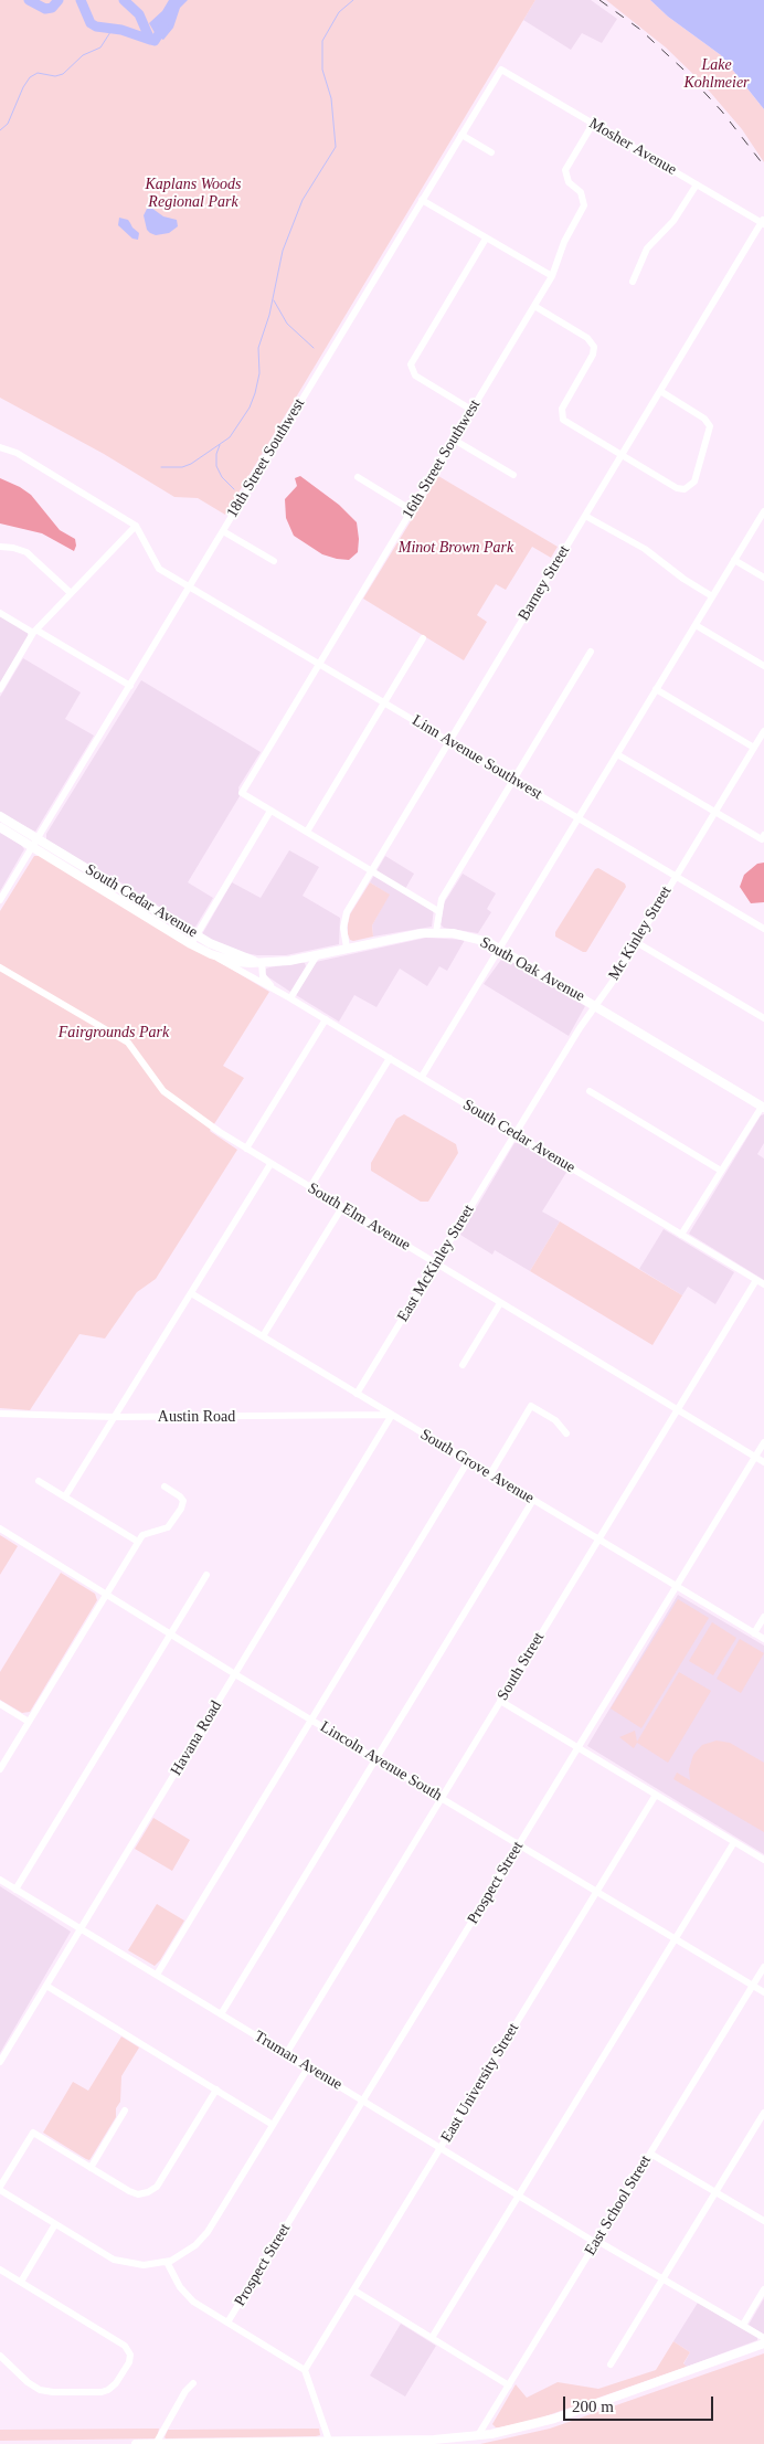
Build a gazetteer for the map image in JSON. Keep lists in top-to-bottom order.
{
  "streets": {
    "main road": ["South Cedar Avenue", "South Oak Avenue", "East School Street"],
    "street": [
      "Mosher Avenue",
      "18th Street Southwest",
      "16th Street Southwest",
      "Barney Street",
      "Linn Avenue Southwest",
      "Mc Kinley Street",
      "South Elm Avenue",
      "East McKinley Street",
      "Austin Road",
      "South Grove Avenue",
      "South Street",
      "Havana Road",
      "Lincoln Avenue South",
      "Prospect Street",
      "Truman Avenue",
      "East University Street"
    ]
  },
  "crossings": [
    ["Mosher Avenue", "18th Street Southwest"],
    ["Mosher Avenue", "16th Street Southwest"],
    ["Mosher Avenue", "Barney Street"],
    ["18th Street Southwest", "Linn Avenue Southwest"],
    ["18th Street Southwest", "South Cedar Avenue"],
    ["16th Street Southwest", "Linn Avenue Southwest"],
    ["Barney Street", "Linn Avenue Southwest"],
    ["Barney Street", "South Oak Avenue"],
    ["Linn Avenue Southwest", "Mc Kinley Street"],
    ["South Cedar Avenue", "Mc Kinley Street"],
    ["South Cedar Avenue", "South Oak Avenue"],
    ["South Cedar Avenue", "East McKinley Street"],
    ["South Cedar Avenue", "South Street"],
    ["Mc Kinley Street", "South Oak Avenue"],
    ["Mc Kinley Street", "East McKinley Street"],
    ["South Elm Avenue", "East McKinley Street"],
    ["South Elm Avenue", "South Street"],
    ["South Elm Avenue", "Prospect Street"],
    ["East McKinley Street", "South Grove Avenue"],
    ["Austin Road", "South Grove Avenue"],
    ["Austin Road", "Havana Road"],
    ["South Grove Avenue", "South Street"],
    ["South Grove Avenue", "Havana Road"],
    ["South Grove Avenue", "Prospect Street"],
    ["South Street", "Lincoln Avenue South"],
    ["South Street", "Truman Avenue"],
    ["Havana Road", "Lincoln Avenue South"],
    ["Havana Road", "Truman Avenue"],
    ["Lincoln Avenue South", "Prospect Street"],
    ["Lincoln Avenue South", "East University Street"],
    ["Lincoln Avenue South", "East School Street"],
    ["Prospect Street", "Truman Avenue"],
    ["Truman Avenue", "East University Street"],
    ["Truman Avenue", "East School Street"]
  ],
  "parks": [
    "Lake Kohlmeier",
    "Kaplans Woods Regional Park",
    "Minot Brown Park",
    "Fairgrounds Park"
  ],
  "scale_bar": "200 m"
}
